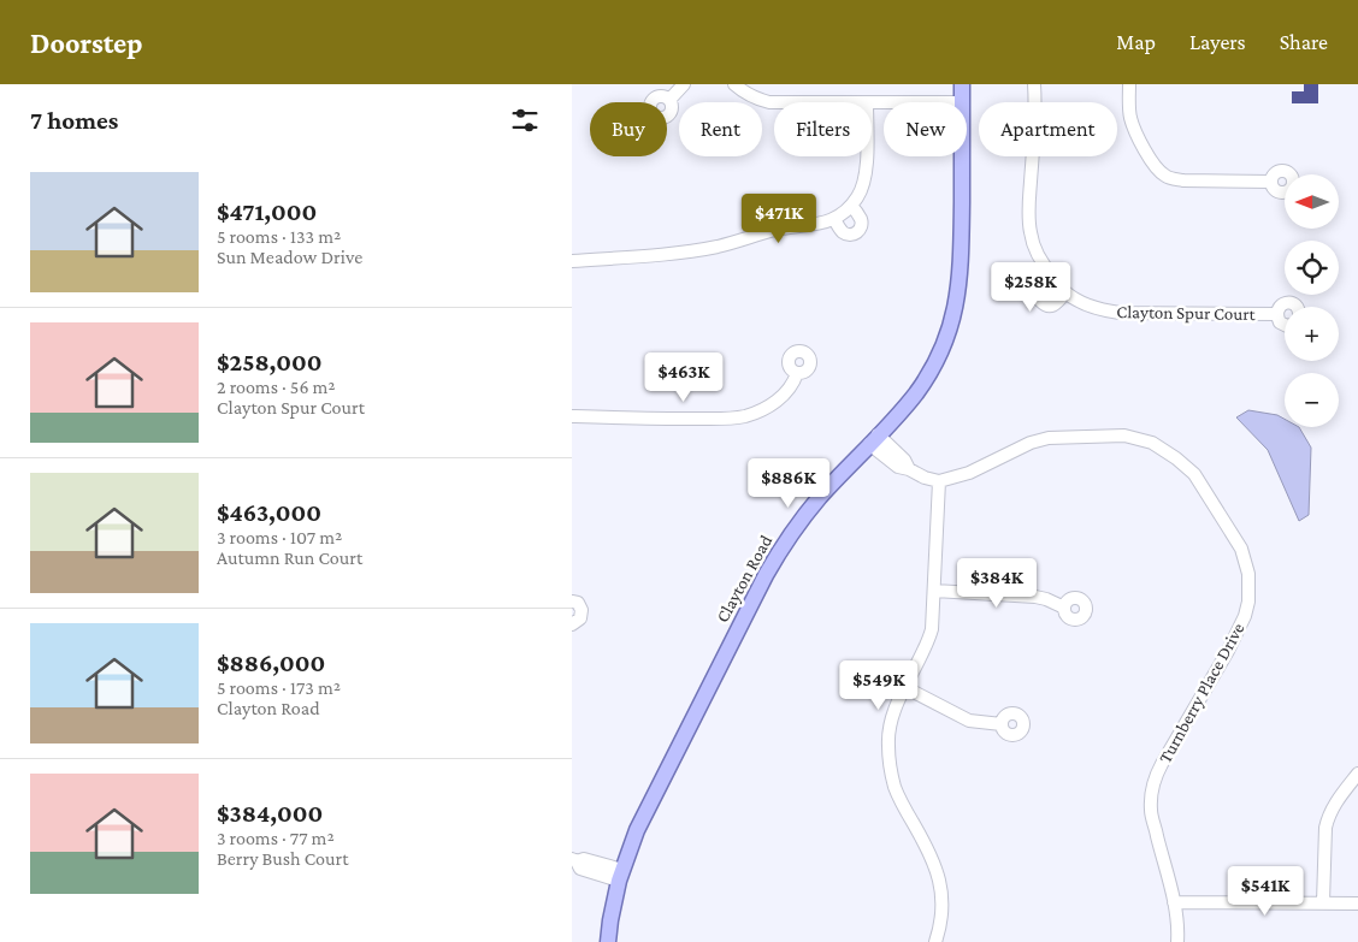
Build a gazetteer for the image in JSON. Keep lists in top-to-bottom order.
{
  "streets": {
    "main road": ["Clayton Road"],
    "street": ["Clayton Spur Court", "Turnberry Place Drive"]
  },
  "north": "left",
  "page": {
    "header": "Doorstep",
    "nav": ["Map", "Layers", "Share"],
    "heading": "7 homes",
    "chip": [
      "Buy",
      "Rent",
      "Filters",
      "New",
      "Apartment"
    ],
    "list": [
      {
        "name": "$471,000",
        "note": "5 rooms · 133 m² · Sun Meadow Drive"
      },
      {
        "name": "$258,000",
        "note": "2 rooms · 56 m² · Clayton Spur Court"
      },
      {
        "name": "$463,000",
        "note": "3 rooms · 107 m² · Autumn Run Court"
      },
      {
        "name": "$886,000",
        "note": "5 rooms · 173 m² · Clayton Road"
      },
      {
        "name": "$384,000",
        "note": "3 rooms · 77 m² · Berry Bush Court"
      }
    ],
    "map_buttons": ["+", "−"],
    "price": [
      "$471K",
      "$258K",
      "$463K",
      "$886K",
      "$384K",
      "$549K",
      "$541K"
    ]
  }
}
